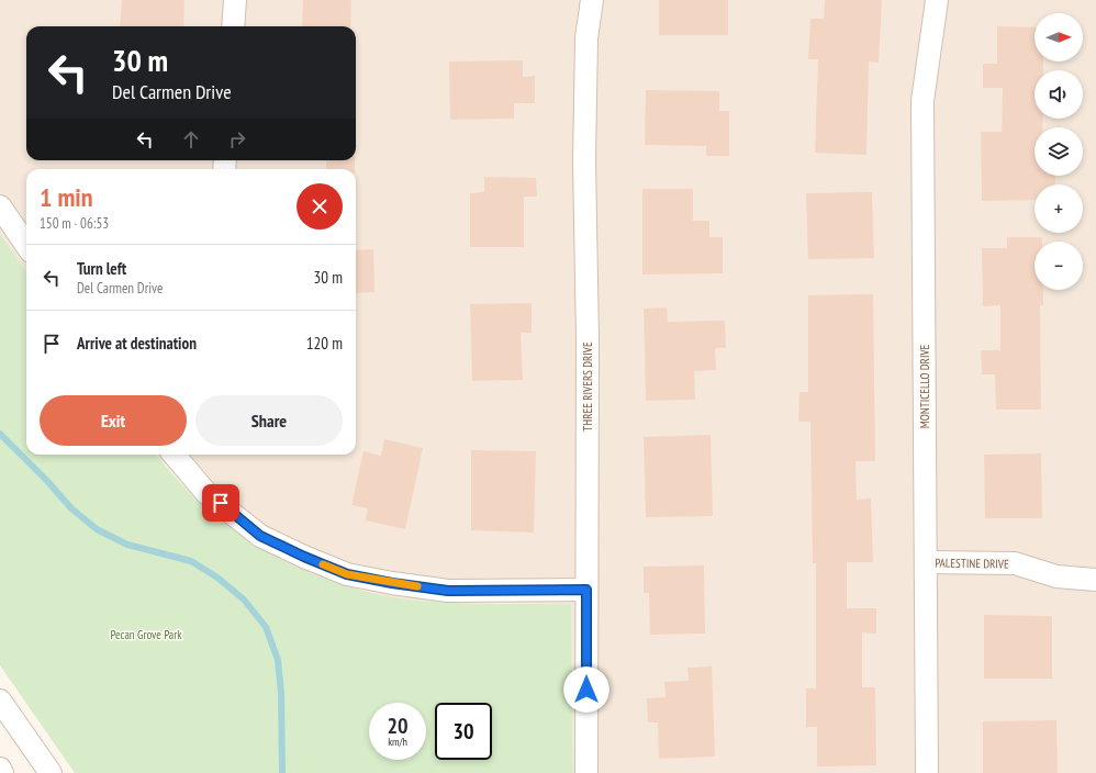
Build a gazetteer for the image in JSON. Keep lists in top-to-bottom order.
{
  "streets": {
    "street": ["THREE RIVERS DRIVE", "MONTICELLO DRIVE", "PALESTINE DRIVE"]
  },
  "crossings": [
    ["MONTICELLO DRIVE", "PALESTINE DRIVE"]
  ],
  "parks": ["Pecan Grove Park"],
  "north": "right",
  "page": {
    "map_buttons": ["+", "−"],
    "turn": ["30 m", "Del Carmen Drive"],
    "heading": ["1 min", "150 m · 06:53"],
    "list": [
      {
        "name": "Turn left",
        "note": "Del Carmen Drive",
        "value": "30 m"
      },
      {
        "name": "Arrive at destination",
        "value": "120 m"
      }
    ],
    "buttons": ["Exit", "Share"],
    "speed": "20 km/h",
    "limit": "30"
  }
}
